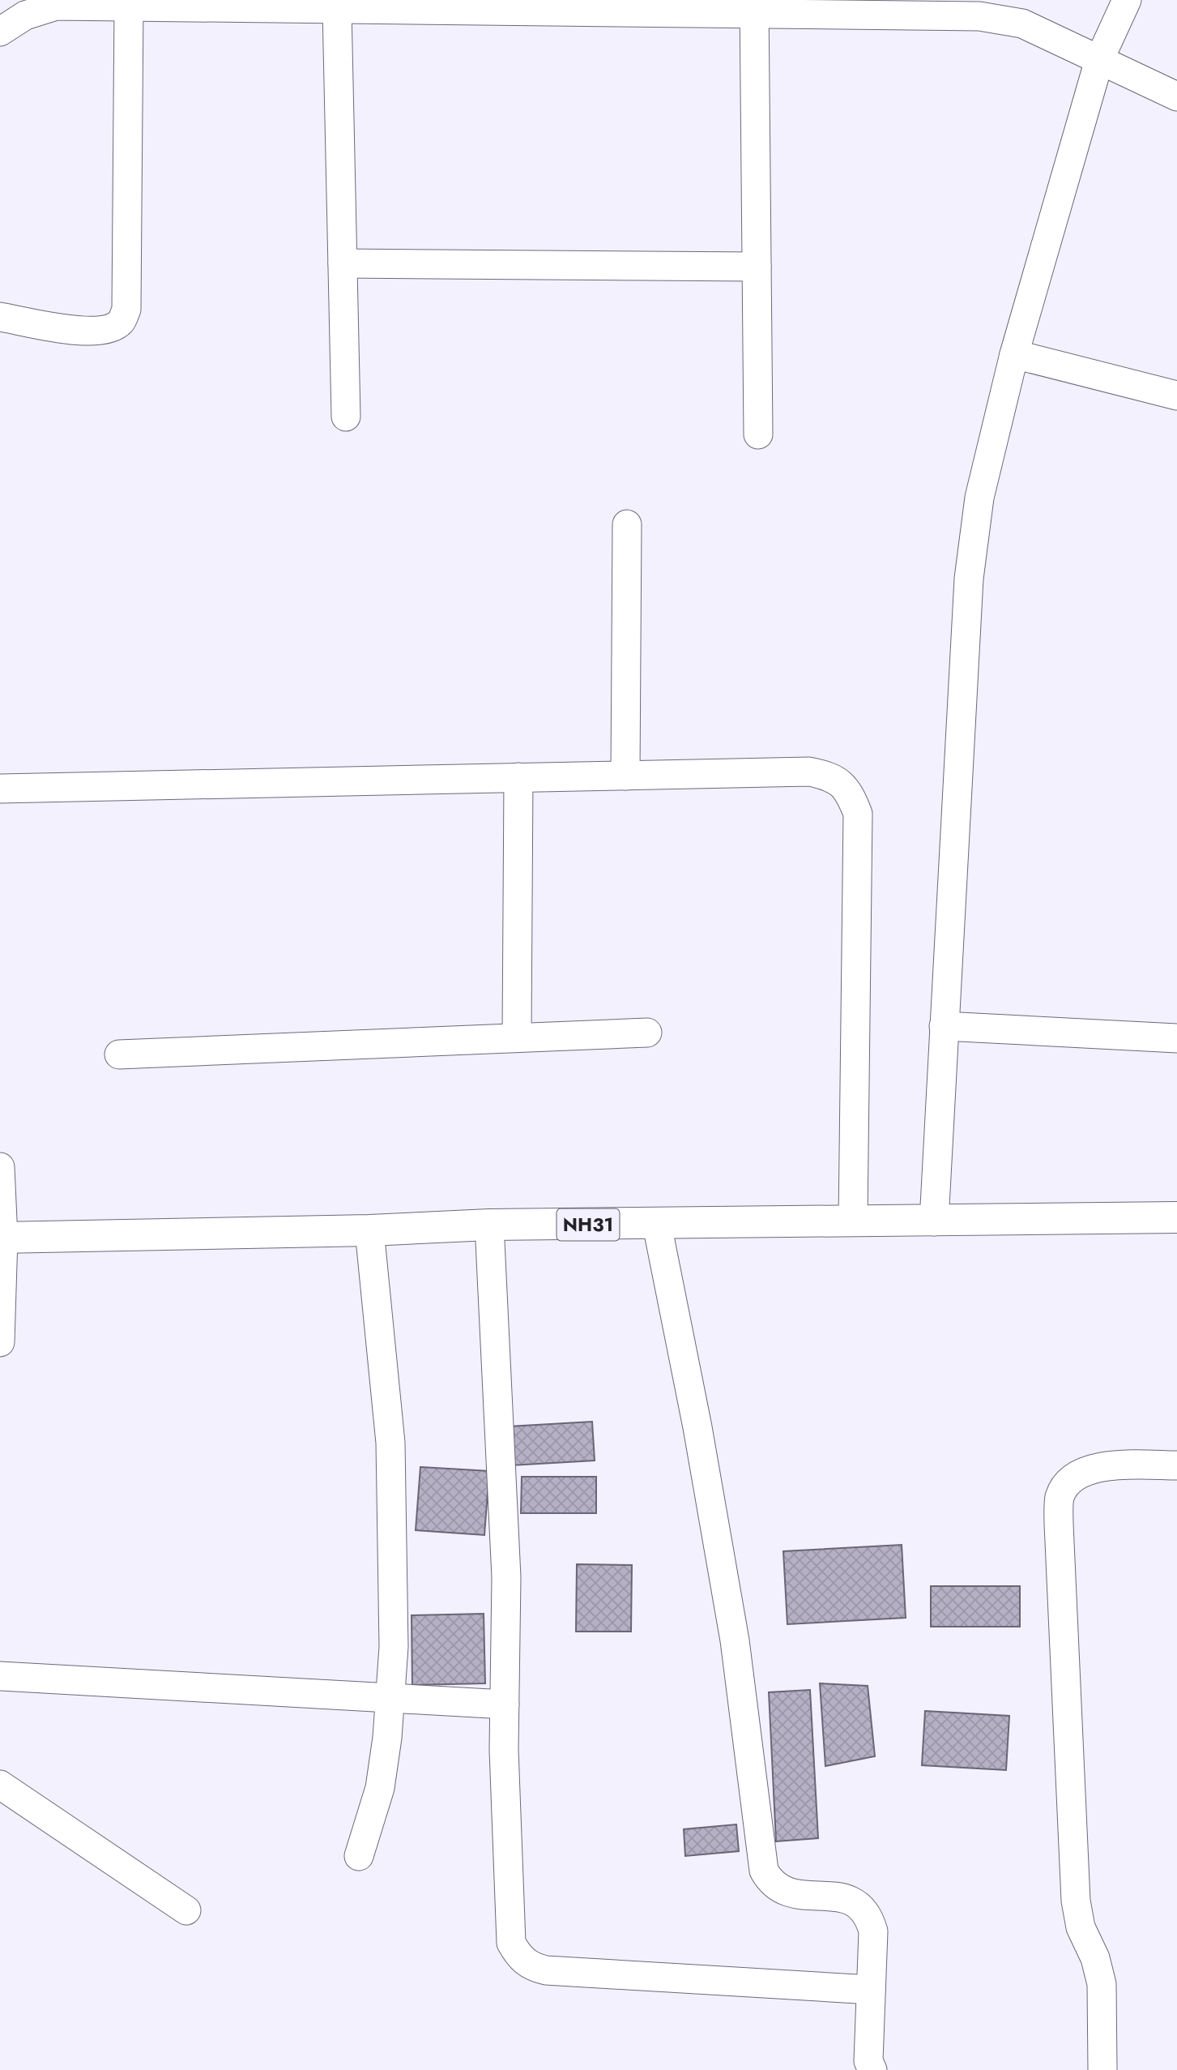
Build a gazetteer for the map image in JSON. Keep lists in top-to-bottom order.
{
  "streets": {
    "highway": ["NH31"]
  }
}
